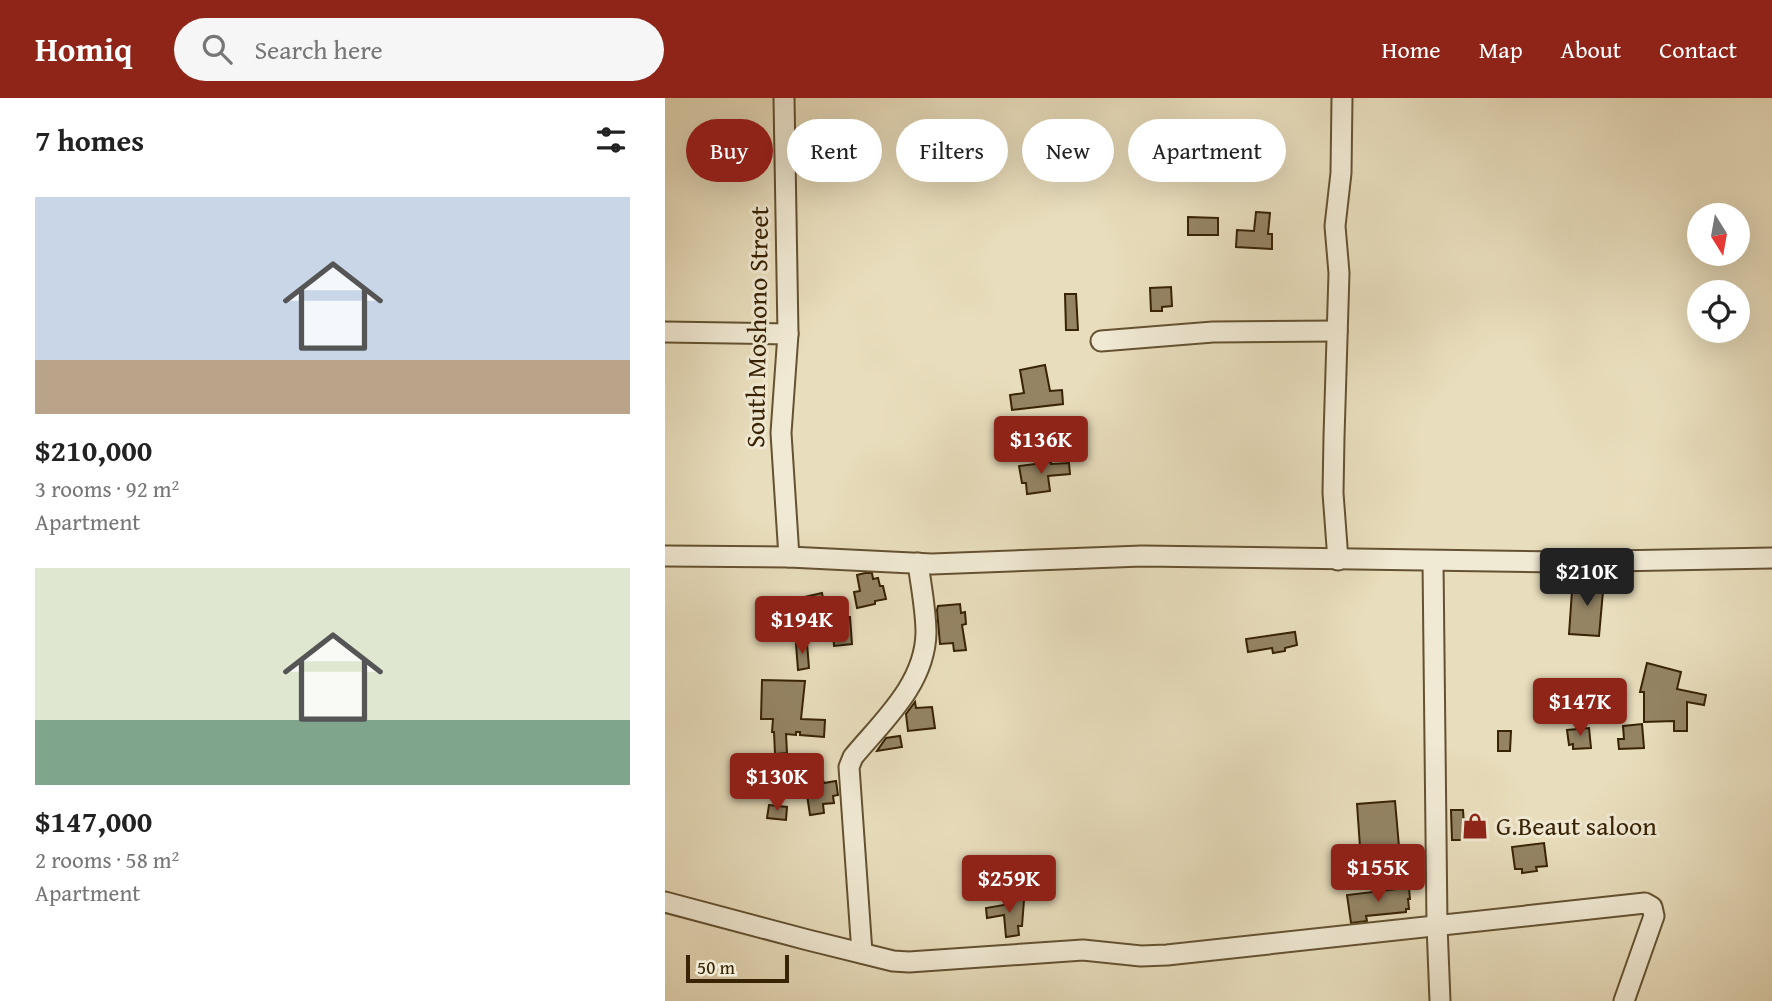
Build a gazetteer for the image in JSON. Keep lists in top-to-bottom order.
{
  "streets": {
    "street": ["South Moshono Street"]
  },
  "places": {
    "shop": ["G.Beaut saloon"]
  },
  "scale_bar": "50 m",
  "north": "bottom",
  "page": {
    "header": "Homiq",
    "search": "Search here",
    "nav": [
      "Home",
      "Map",
      "About",
      "Contact"
    ],
    "heading": "7 homes",
    "chip": [
      "Buy",
      "Rent",
      "Filters",
      "New",
      "Apartment"
    ],
    "list": [
      {
        "name": "$210,000",
        "note": "3 rooms · 92 m² · Apartment"
      },
      {
        "name": "$147,000",
        "note": "2 rooms · 58 m² · Apartment"
      }
    ],
    "price": [
      "$136K",
      "$210K",
      "$194K",
      "$147K",
      "$130K",
      "$155K",
      "$259K"
    ],
    "scale": "50 m"
  }
}
